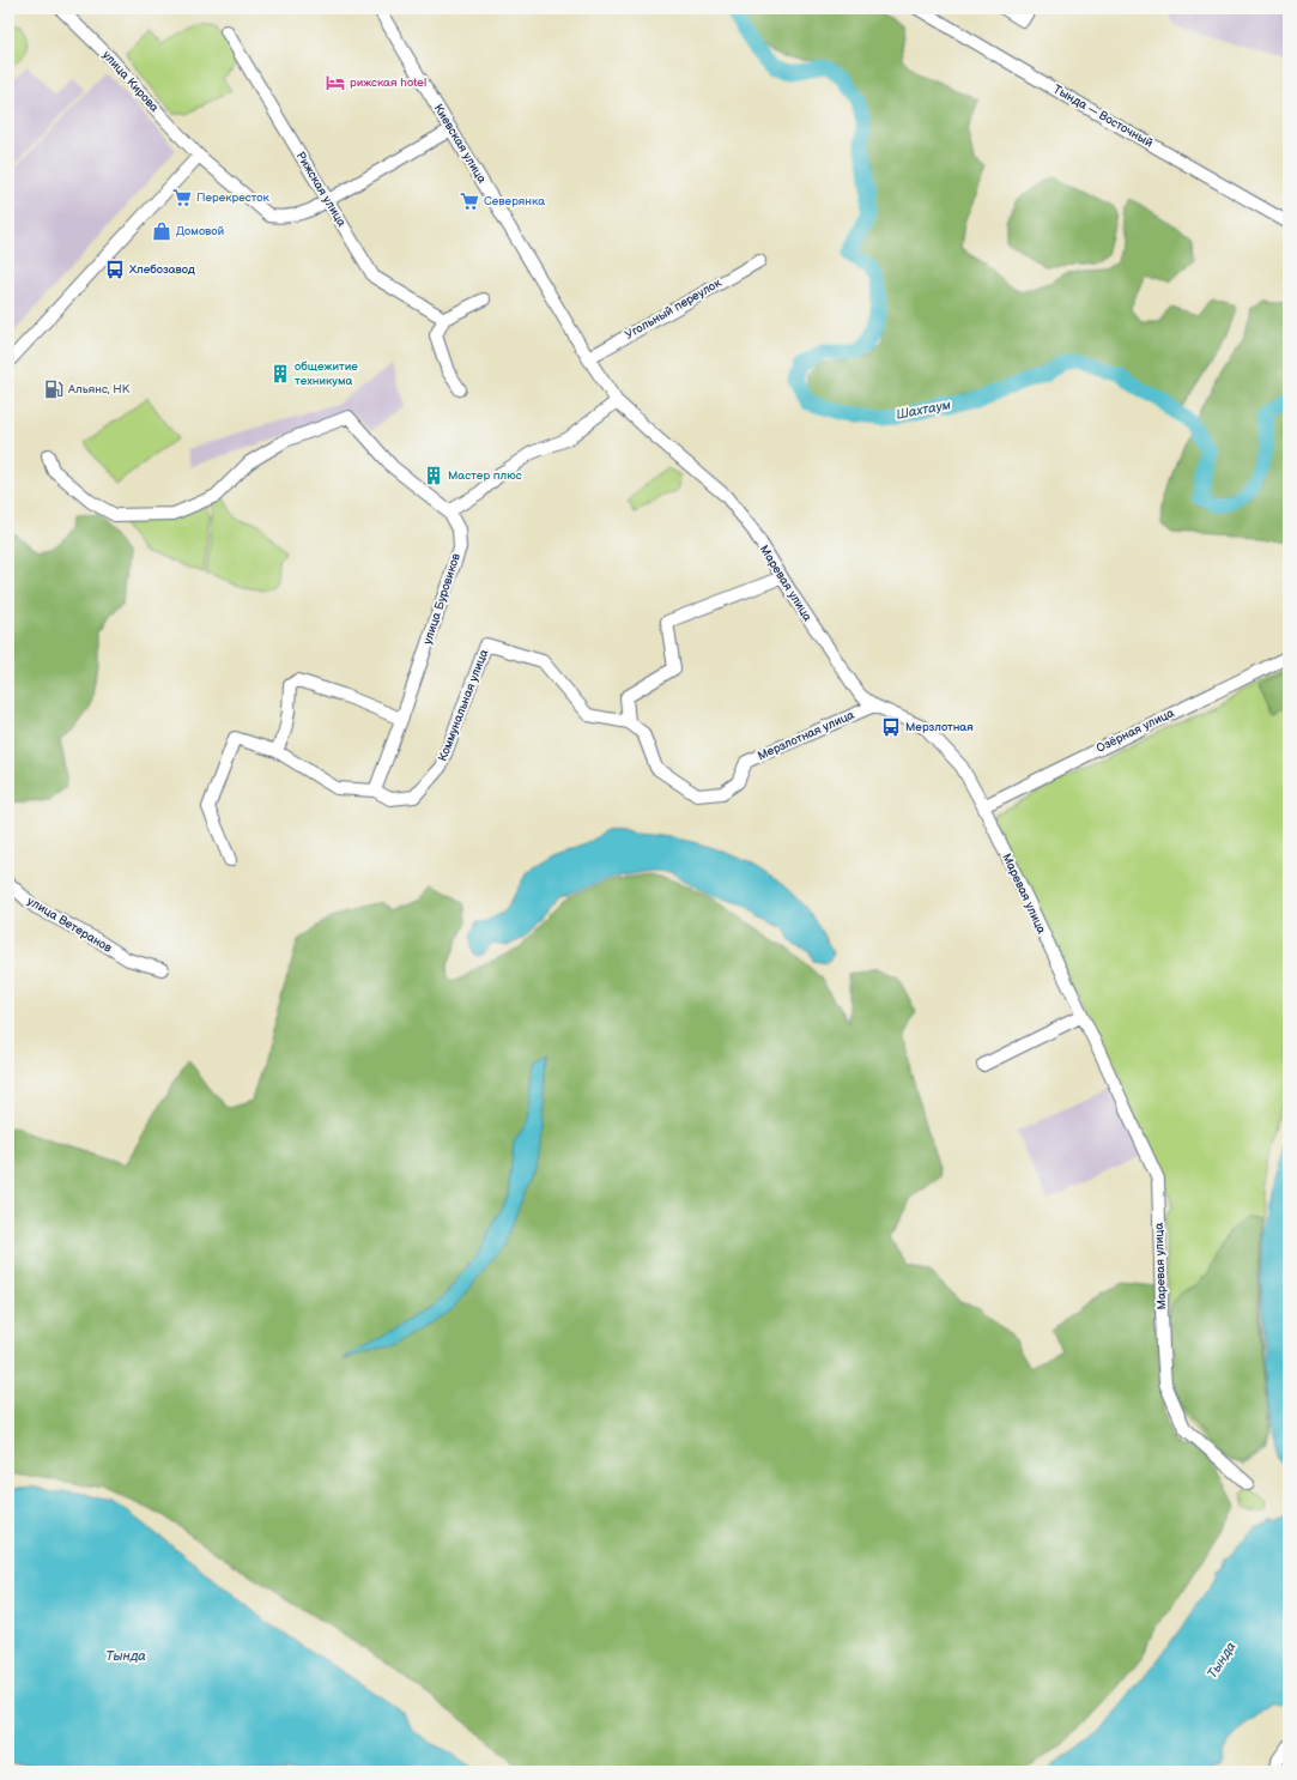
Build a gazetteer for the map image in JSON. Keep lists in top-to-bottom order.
{
  "streets": {
    "street": [
      "улица Кирова",
      "Тында — Восточный",
      "Киевская улица",
      "Рижская улица",
      "Угольный переулок",
      "Маревая улица",
      "улица Буровиков",
      "Коммунальная улица",
      "Озёрная улица",
      "Мерзлотная улица",
      "улица Ветеранов"
    ]
  },
  "crossings": [
    ["улица Кирова", "Киевская улица"],
    ["улица Кирова", "Рижская улица"],
    ["Киевская улица", "Угольный переулок"],
    ["Киевская улица", "Маревая улица"],
    ["Маревая улица", "Озёрная улица"],
    ["Маревая улица", "Мерзлотная улица"],
    ["улица Буровиков", "Коммунальная улица"],
    ["Коммунальная улица", "Мерзлотная улица"]
  ],
  "water": ["Шахтаум", "Тында"],
  "places": {
    "hotel": ["рижская hotel"],
    "supermarket": ["Перекресток", "Северянка"],
    "shop": ["Домовой"],
    "bus stop": ["Хлебозавод", "Мерзлотная"],
    "building": ["общежитие техникума", "Мастер плюс"],
    "fuel station": ["Альянс, НК"]
  }
}
